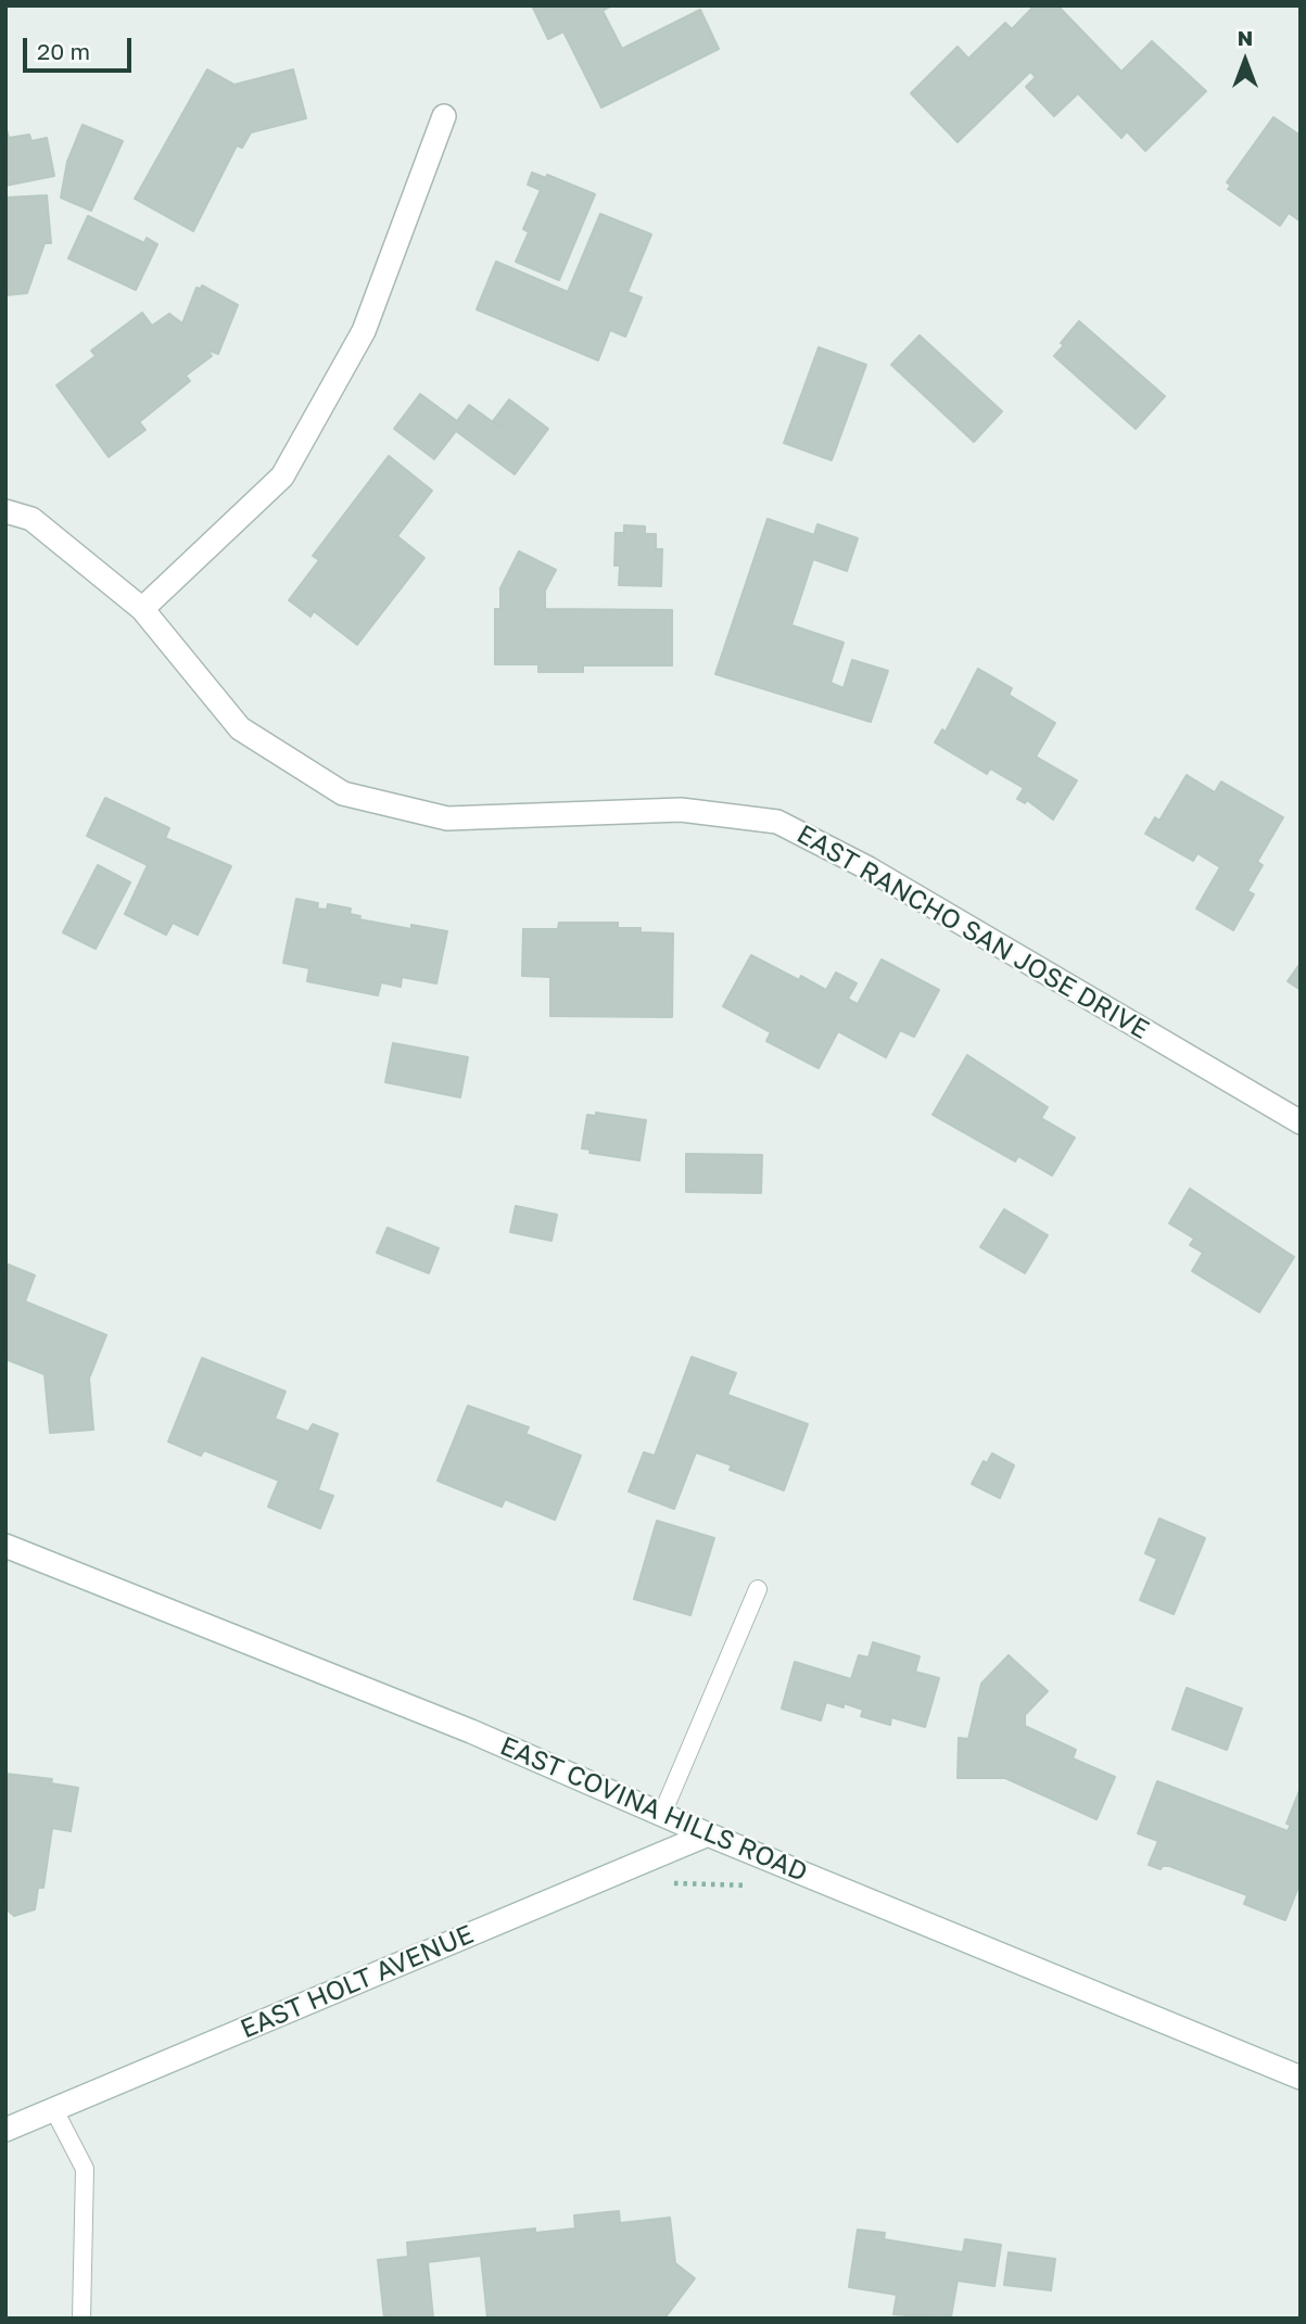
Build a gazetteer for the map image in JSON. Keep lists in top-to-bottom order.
{
  "streets": {
    "street": ["EAST RANCHO SAN JOSE DRIVE", "EAST COVINA HILLS ROAD", "EAST HOLT AVENUE"]
  },
  "crossings": [
    ["EAST COVINA HILLS ROAD", "EAST HOLT AVENUE"]
  ],
  "scale_bar": "20 m",
  "north": "top"
}
